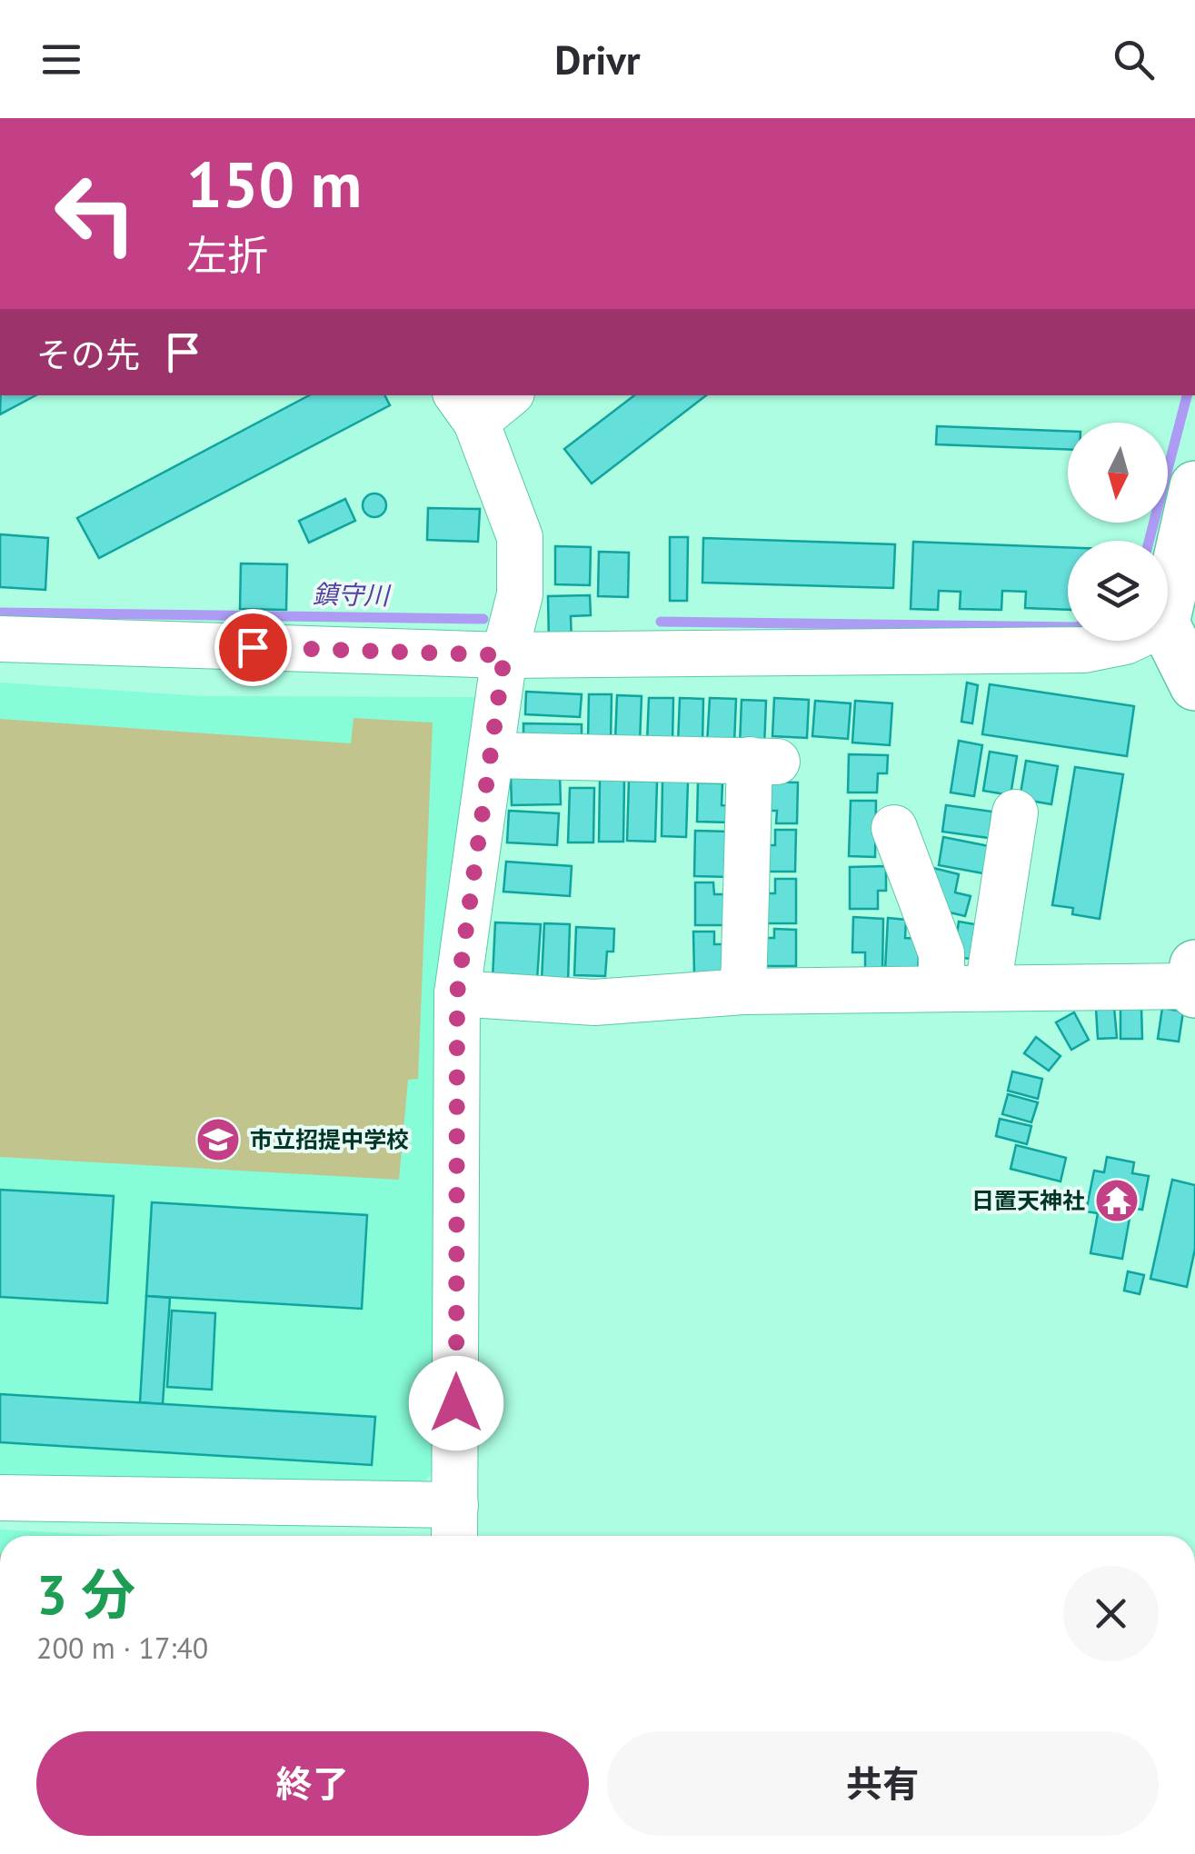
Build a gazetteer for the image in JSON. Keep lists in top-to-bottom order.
{
  "water": ["鎮守川"],
  "places": {
    "school or university": ["市立招提中学校"],
    "temple": ["日置天神社"]
  },
  "north": "bottom",
  "page": {
    "header": "Drivr",
    "turn": ["150 m", "左折"],
    "then": "その先",
    "heading": ["3 分", "200 m · 17:40"],
    "buttons": ["終了", "共有"]
  }
}
